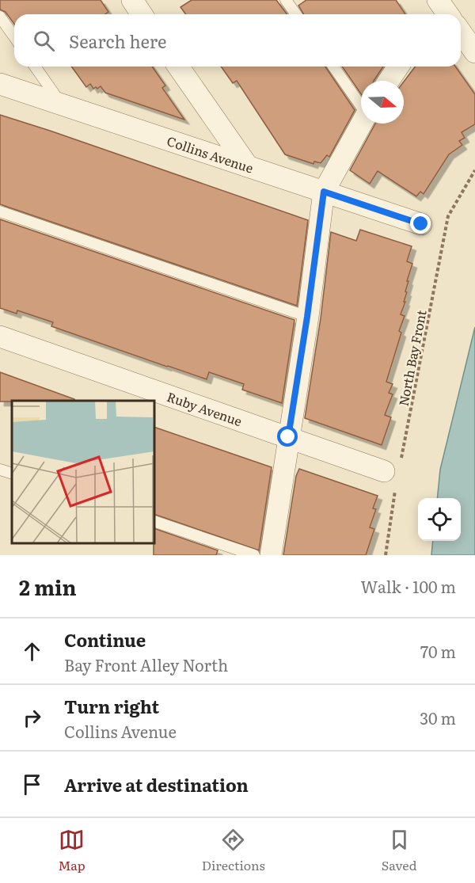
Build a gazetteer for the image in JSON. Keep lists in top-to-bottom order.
{
  "streets": {
    "street": ["Collins Avenue", "Ruby Avenue"],
    "path": ["North Bay Front"]
  },
  "crossings": [
    ["North Bay Front", "Ruby Avenue"]
  ],
  "north": "right",
  "page": {
    "search": "Search here",
    "heading": ["2 min", "Walk · 100 m"],
    "list": [
      ["Continue", "Bay Front Alley North", "70 m"],
      ["Turn right", "Collins Avenue", "30 m"],
      "Arrive at destination"
    ],
    "nav": ["Map", "Directions", "Saved"]
  }
}
